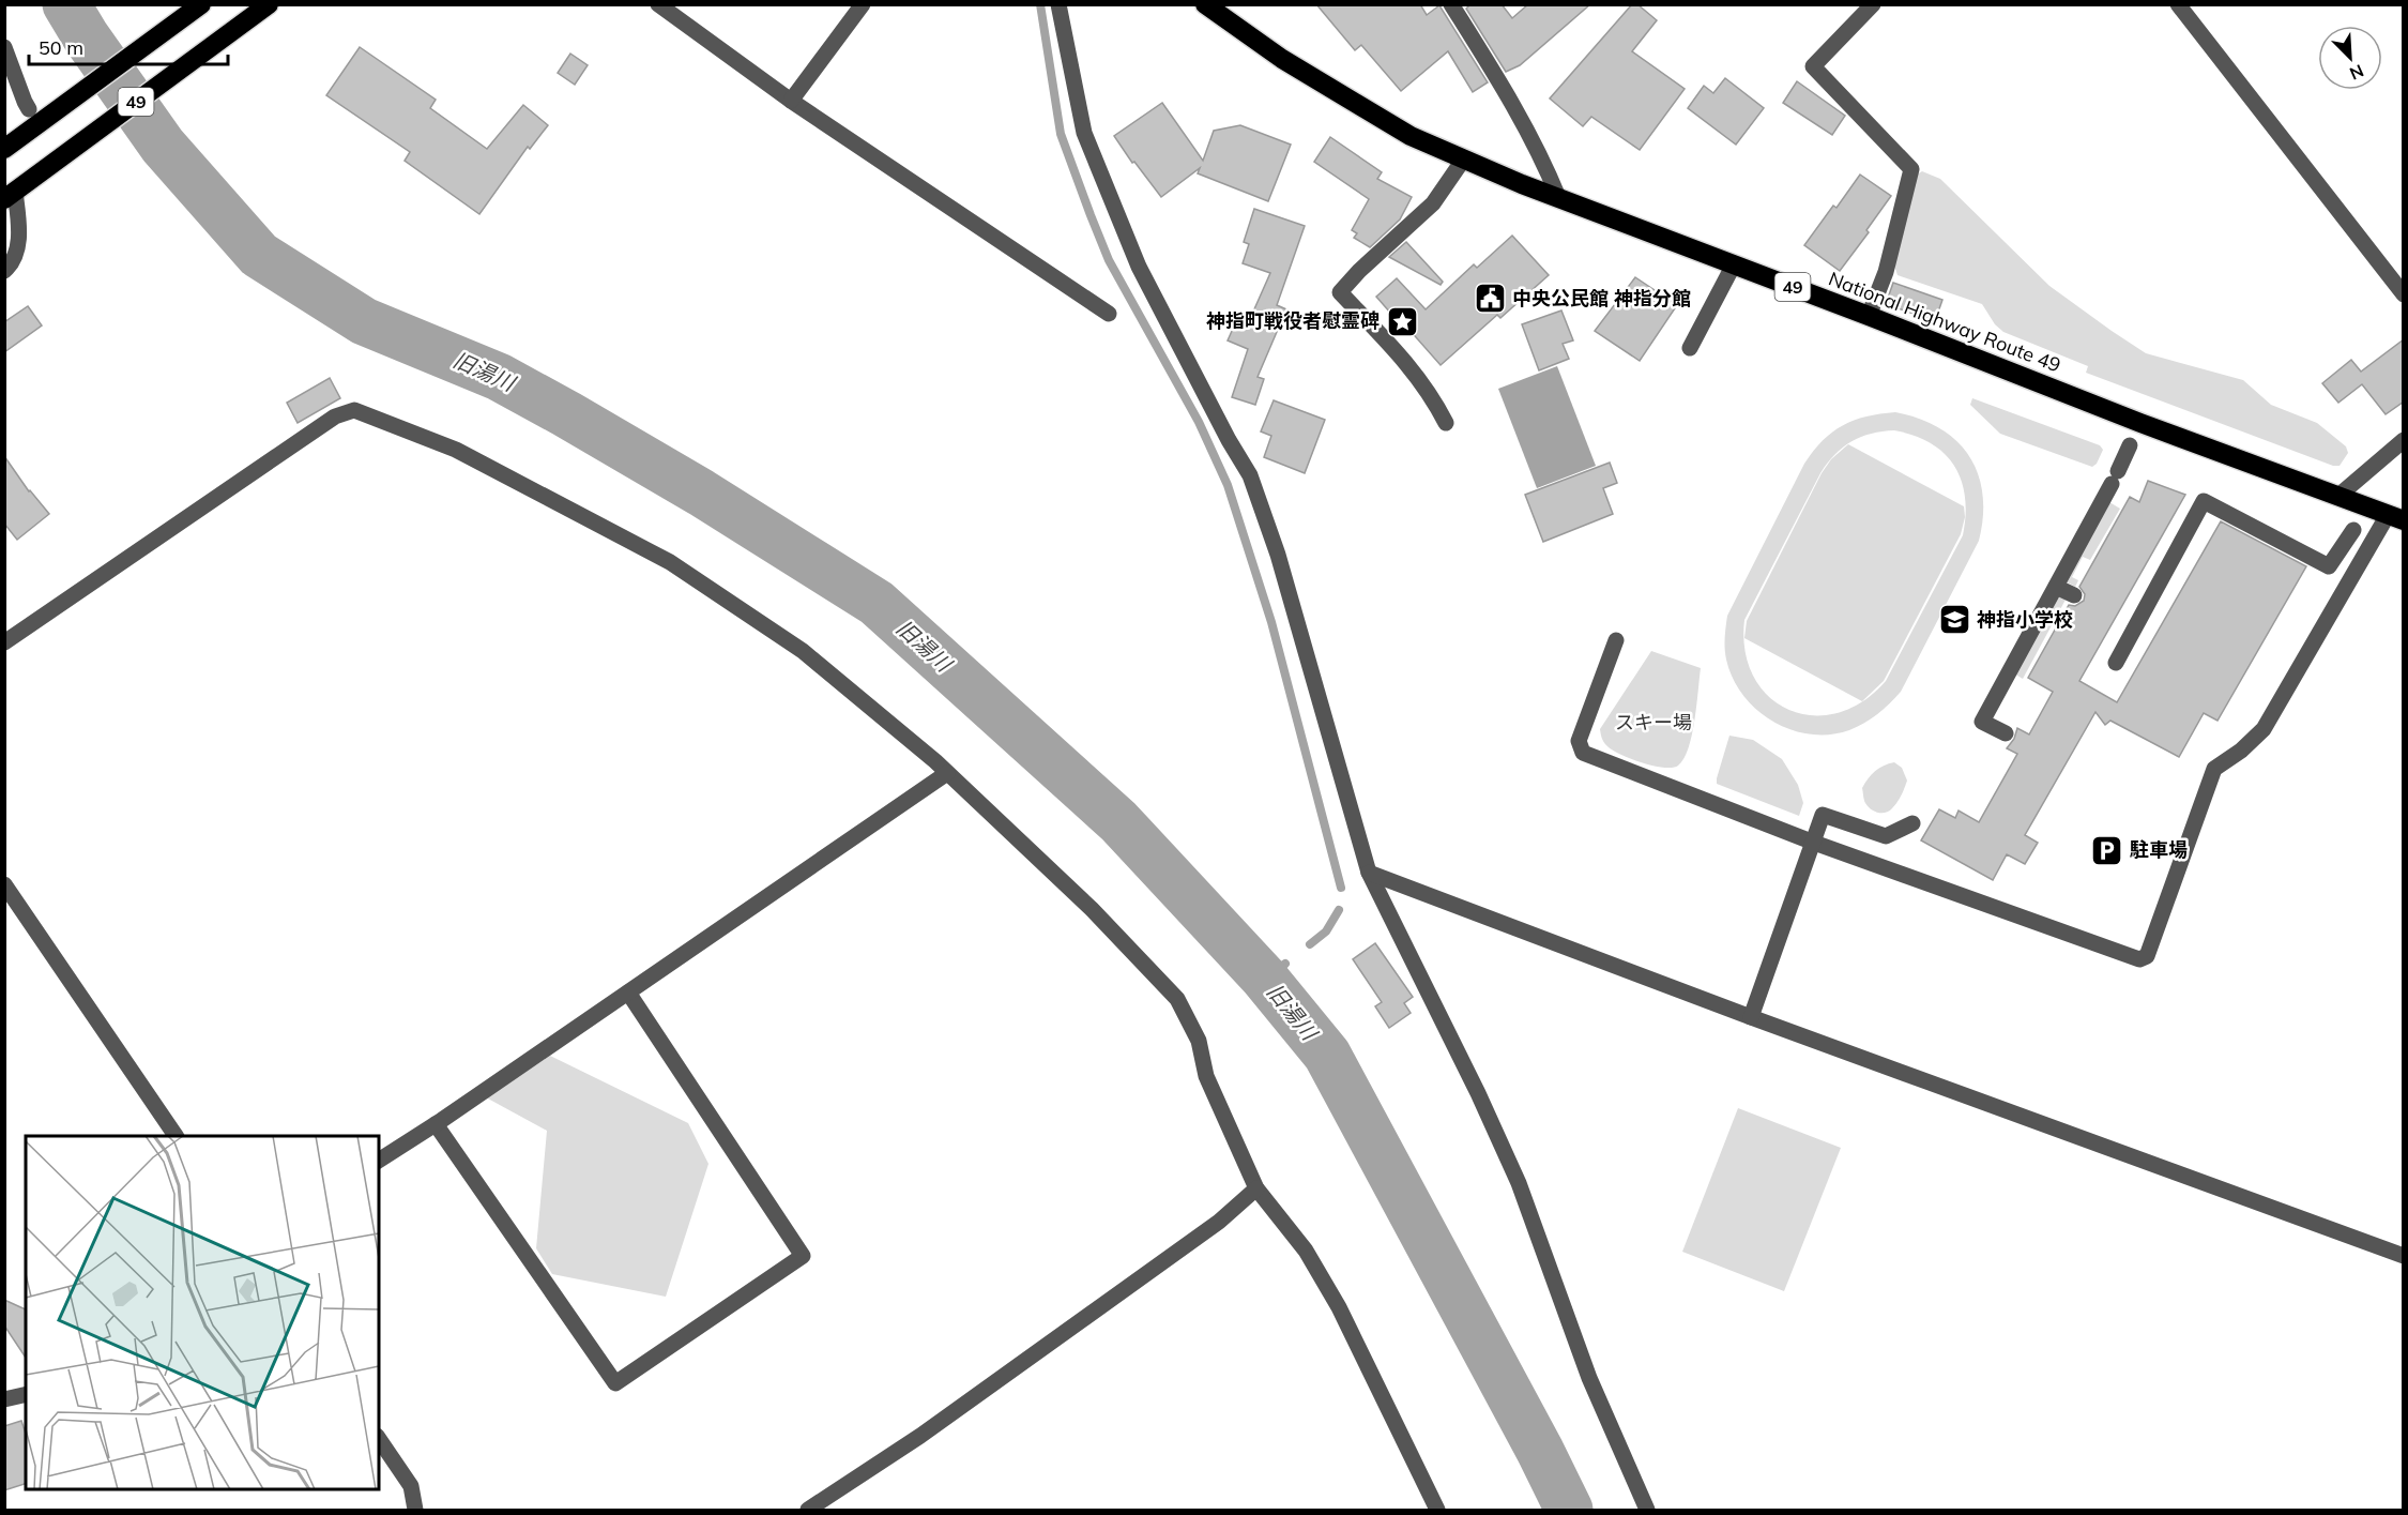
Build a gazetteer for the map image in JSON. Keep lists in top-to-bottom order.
{
  "streets": {
    "highway": ["49", "National Highway Route 49"]
  },
  "water": ["旧湯川"],
  "parks": ["スキー場"],
  "places": {
    "public building": ["中央公民館 神指分館"],
    "place": ["神指町戦役者慰霊碑"],
    "school or university": ["神指小学校"],
    "parking": ["駐車場"]
  },
  "scale_bar": "50 m",
  "north": "bottom right"
}
